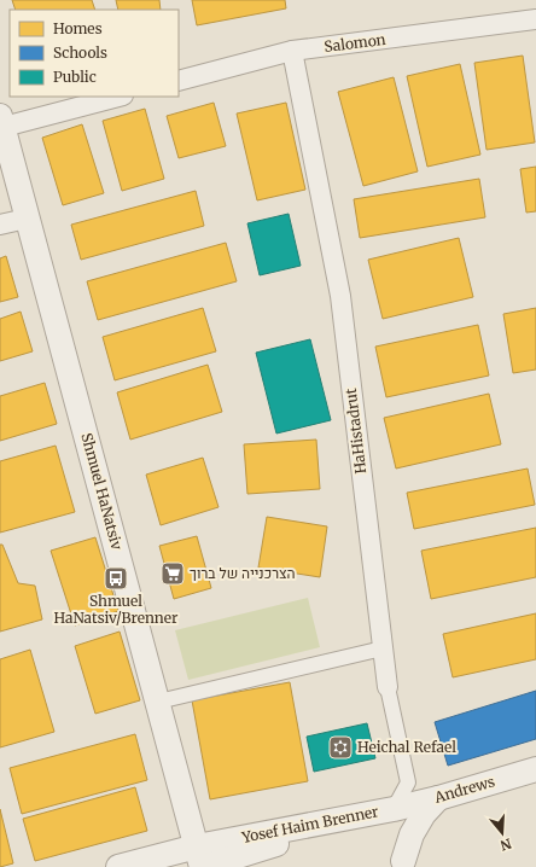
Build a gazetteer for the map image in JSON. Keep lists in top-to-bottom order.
{
  "streets": {
    "street": [
      "Salomon",
      "HaHistadrut",
      "Shmuel HaNatsiv",
      "Andrews",
      "Yosef Haim Brenner"
    ]
  },
  "crossings": [
    ["Salomon", "HaHistadrut"],
    ["HaHistadrut", "Andrews"],
    ["HaHistadrut", "Yosef Haim Brenner"],
    ["Shmuel HaNatsiv", "Yosef Haim Brenner"],
    ["Andrews", "Yosef Haim Brenner"]
  ],
  "places": {
    "supermarket": ["הצרכנייה של ברוך"],
    "bus stop": ["Shmuel HaNatsiv/Brenner"],
    "synagogue": ["Heichal Refael"]
  },
  "legend": ["Homes", "Schools", "Public"],
  "north": "bottom"
}
